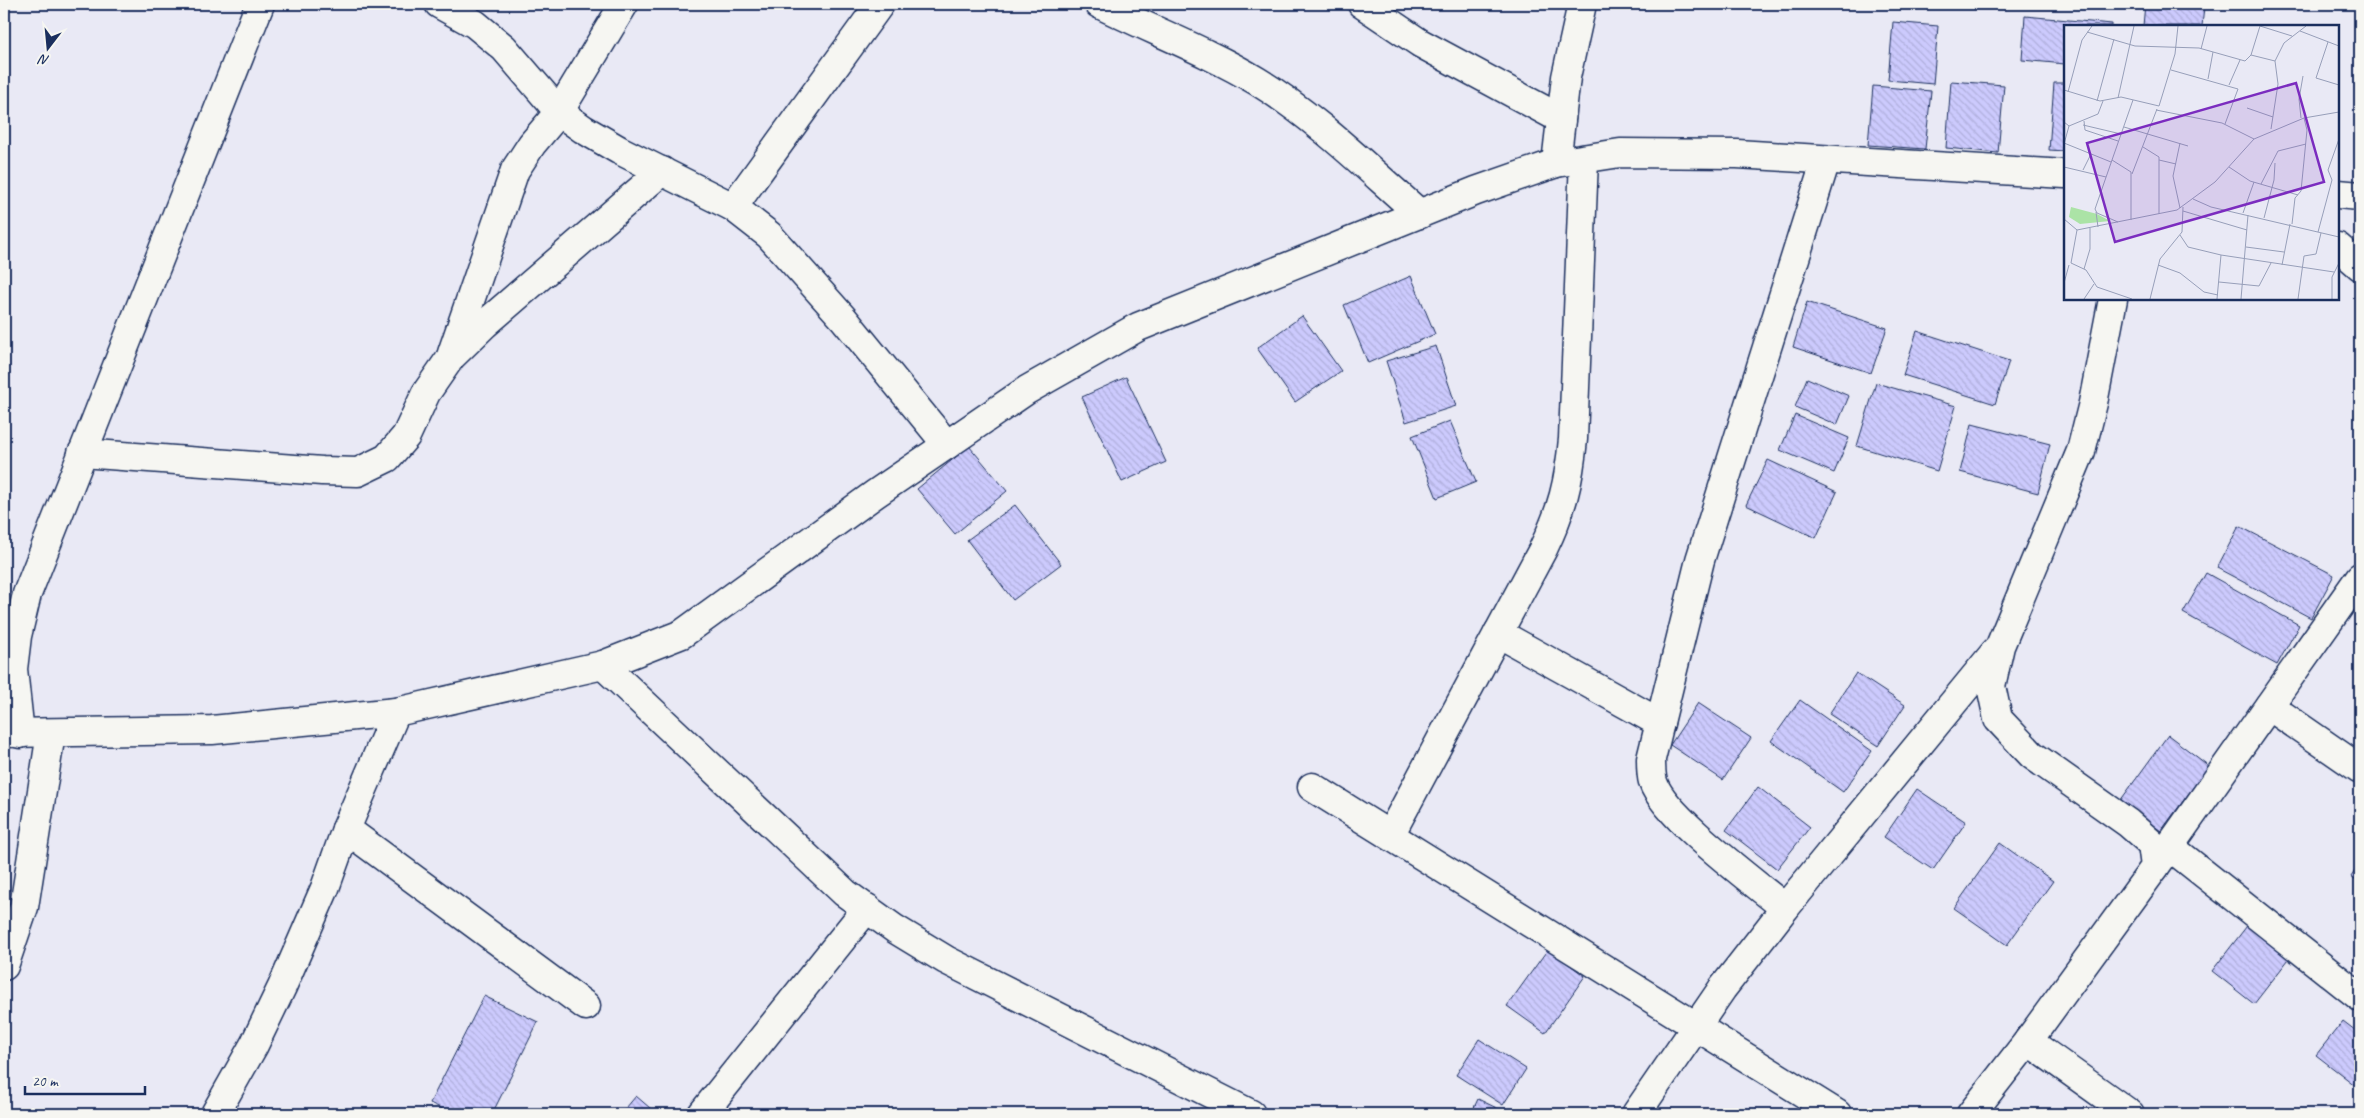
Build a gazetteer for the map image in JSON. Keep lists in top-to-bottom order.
{
  "scale_bar": "20 m",
  "north": "bottom"
}
